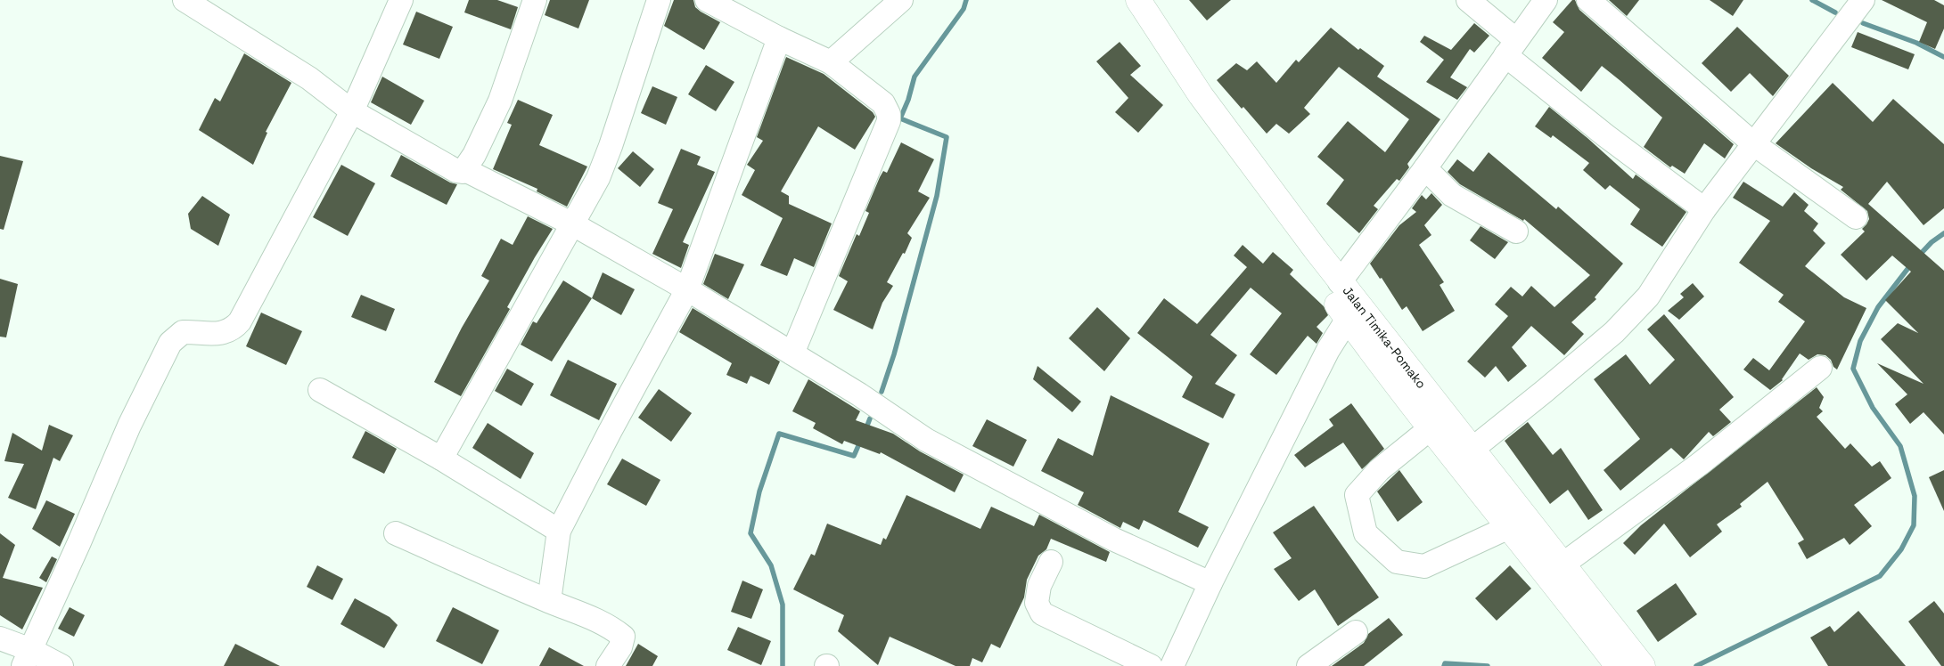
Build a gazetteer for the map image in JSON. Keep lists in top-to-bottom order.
{
  "streets": {
    "highway": ["Jalan Timika-Pomako"]
  }
}
